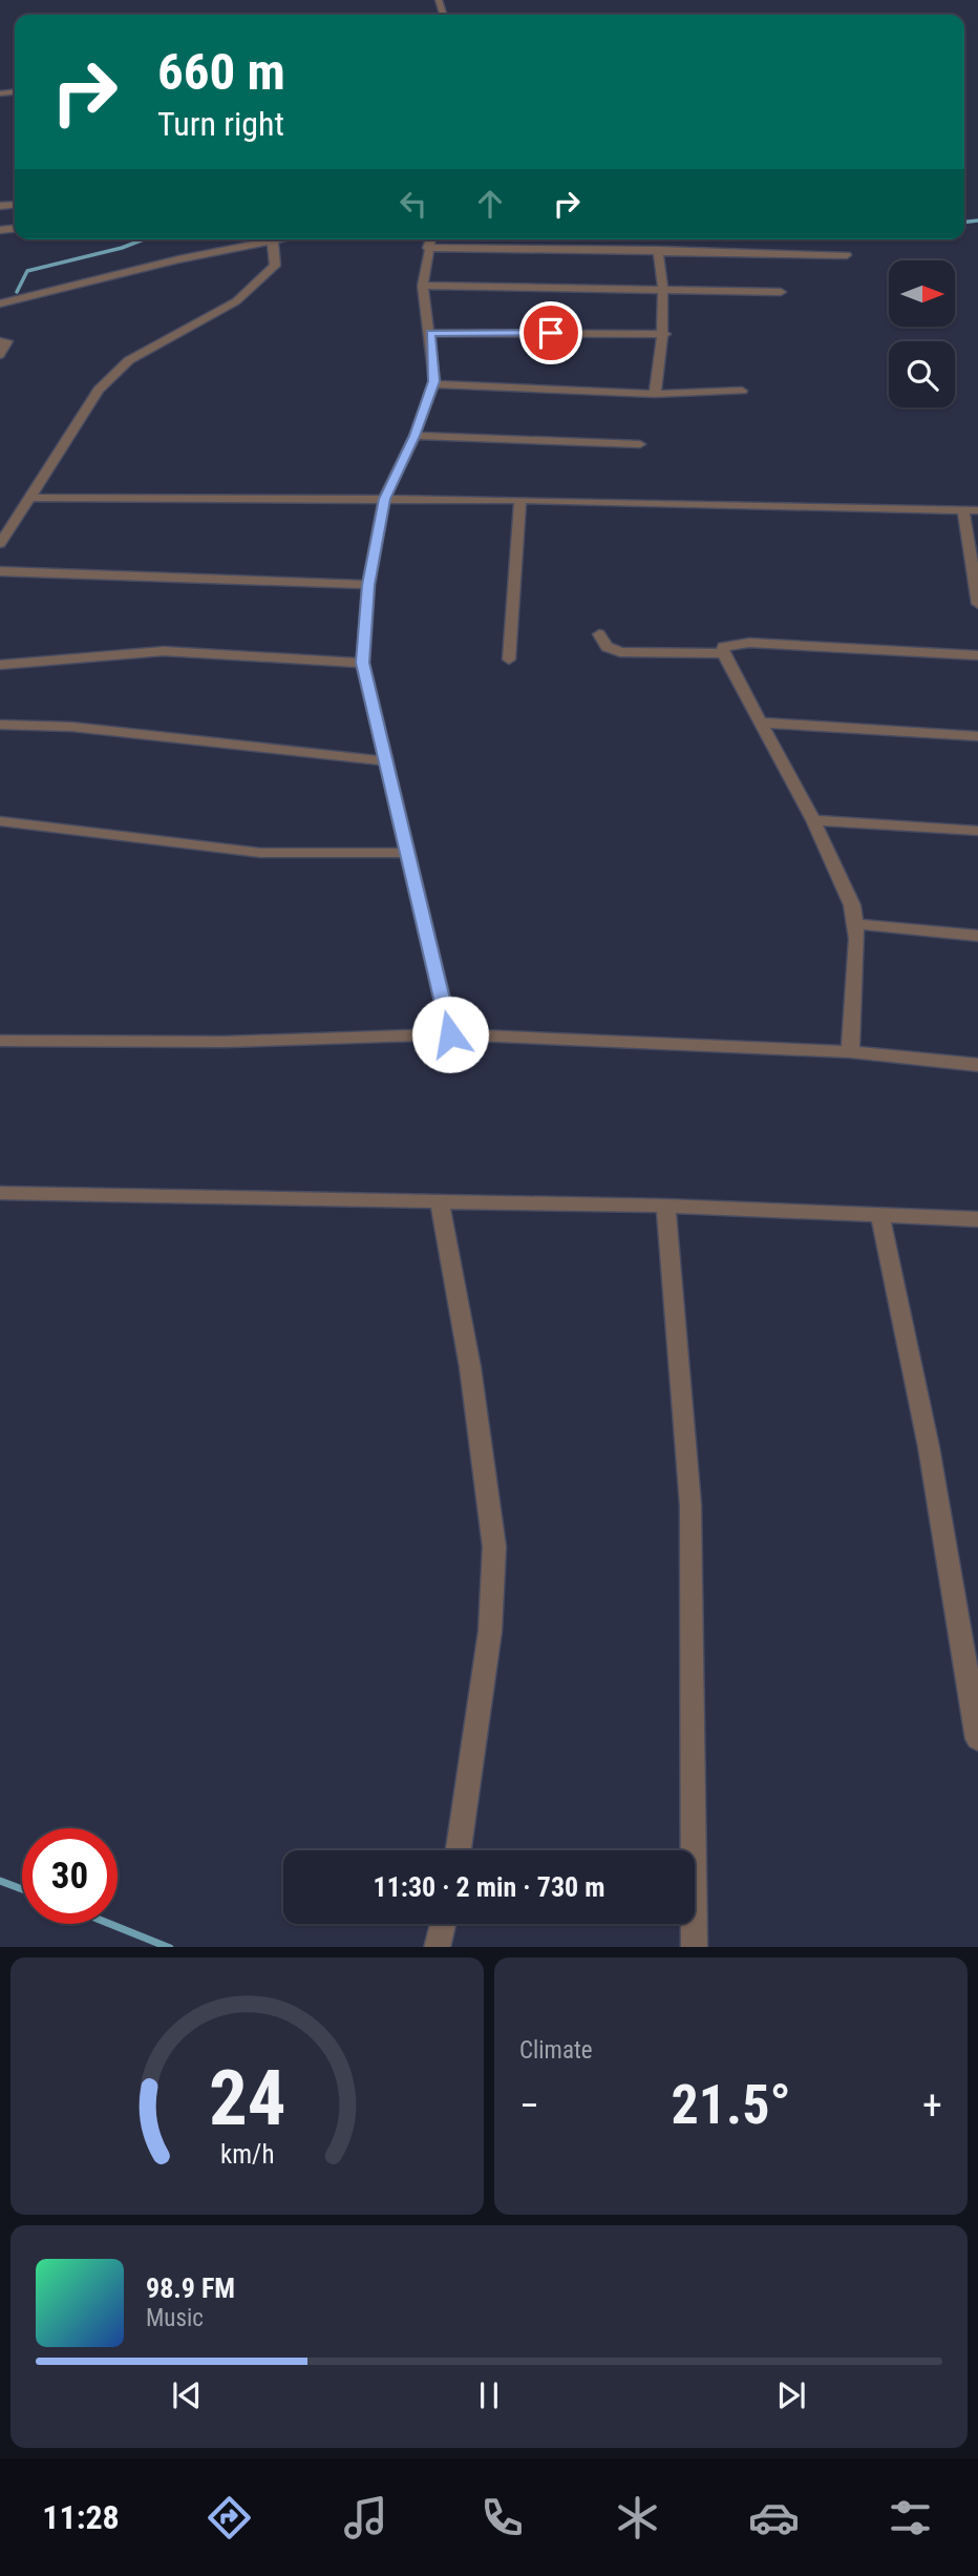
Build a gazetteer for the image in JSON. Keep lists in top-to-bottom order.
{
  "north": "right",
  "page": {
    "turn": ["660 m", "Turn right"],
    "limit": "30",
    "trip": "11:30 · 2 min · 730 m",
    "tile": "Climate",
    "heat": ["−", "21.5°", "+"],
    "song": ["98.9 FM", "Music"],
    "tabs": "11:28",
    "gauge": ["24", "km/h"]
  }
}
